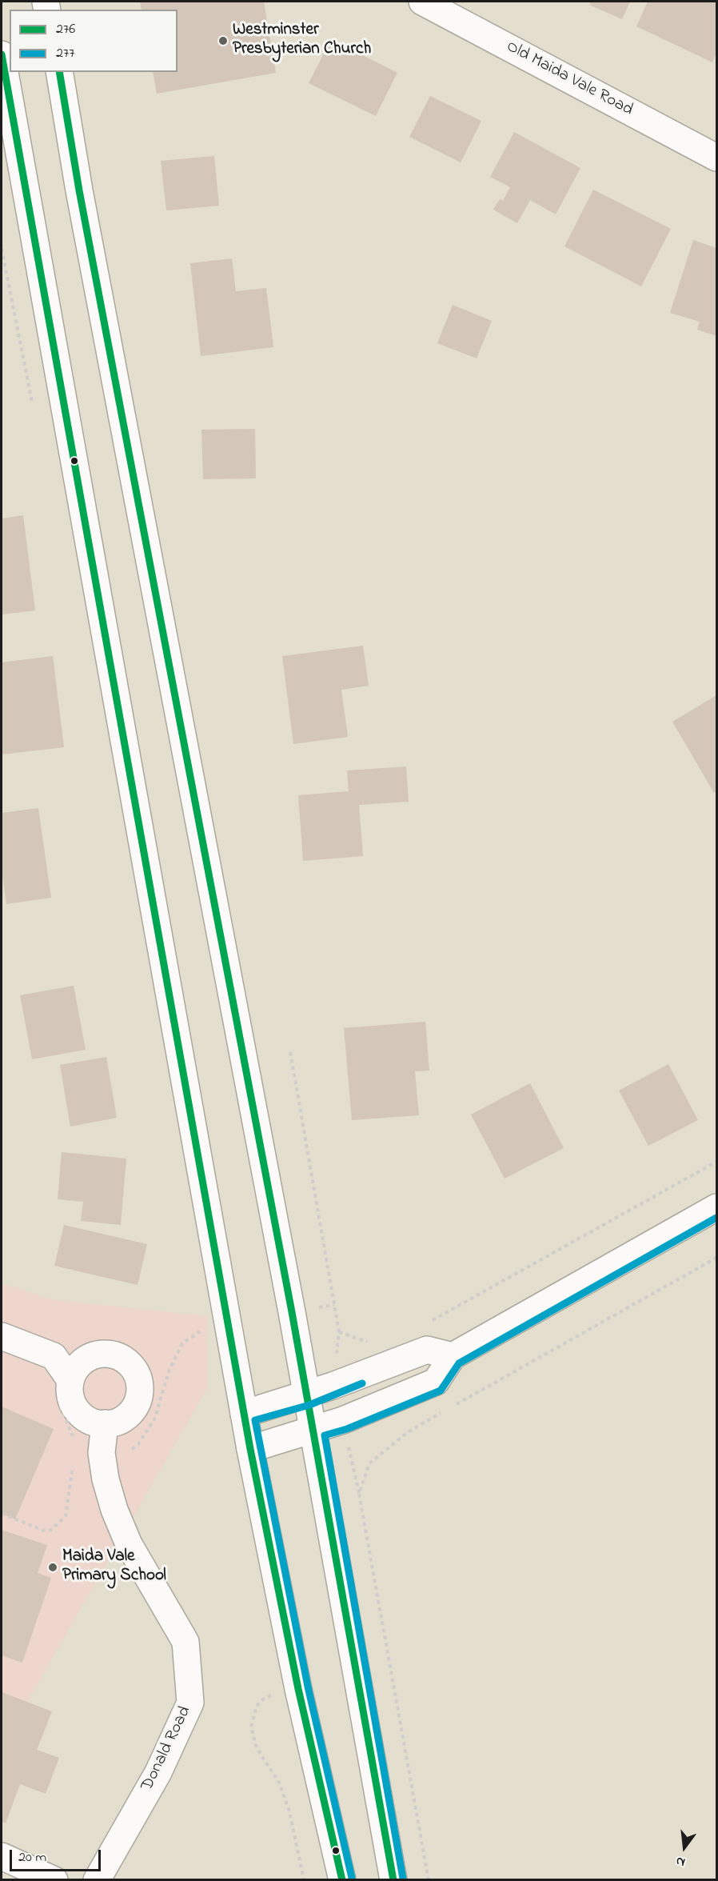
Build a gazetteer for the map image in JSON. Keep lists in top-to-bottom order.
{
  "streets": {
    "main road": ["Old Maida Vale Road", "Donald Road"]
  },
  "places": ["Westminster Presbyterian Church", "Maida Vale Primary School"],
  "lines": ["transit line 276", "transit line 277"],
  "legend": ["276", "277"],
  "scale_bar": "20 m",
  "north": "bottom"
}
